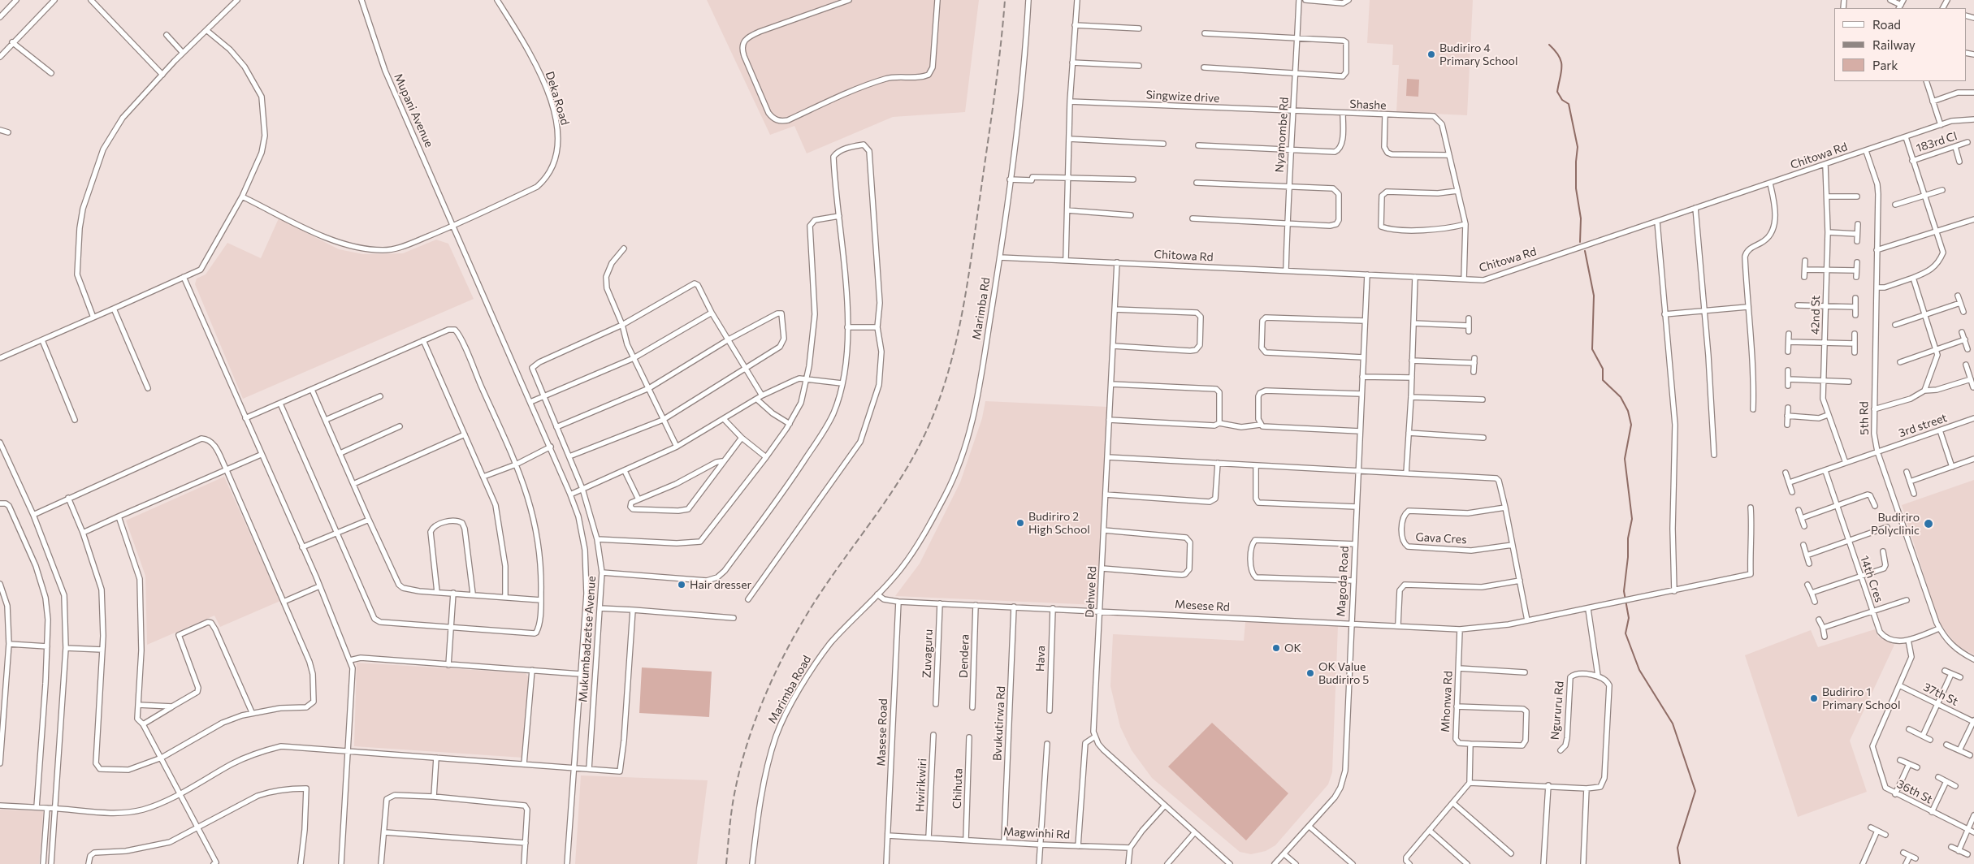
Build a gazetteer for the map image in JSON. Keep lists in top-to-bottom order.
{
  "streets": {
    "street": [
      "Singwize drive",
      "Deka Road",
      "Shashe",
      "Mupani Avenue",
      "Nyamombe Rd",
      "183rd Cl",
      "Chitowa Rd",
      "Marimba Rd",
      "42nd St",
      "5th Rd",
      "3rd street",
      "Gava Cres",
      "14th Cres",
      "Magoda Road",
      "Dehwe Rd",
      "Mesese Rd",
      "Mukumbadzetse Avenue",
      "Zuvaguru",
      "Dendera",
      "Hava",
      "Marimba Road",
      "37th St",
      "Mhonwa Rd",
      "Ngururu Rd",
      "Bvukutirwa Rd",
      "Masese Road",
      "Hwirikwiri",
      "Chihuta",
      "36th St",
      "Magwinhi Rd"
    ]
  },
  "crossings": [
    ["Singwize drive", "Shashe"],
    ["Singwize drive", "Nyamombe Rd"],
    ["Deka Road", "Mupani Avenue"],
    ["Shashe", "Nyamombe Rd"],
    ["Nyamombe Rd", "Chitowa Rd"],
    ["Chitowa Rd", "Marimba Rd"],
    ["Chitowa Rd", "42nd St"],
    ["Chitowa Rd", "5th Rd"],
    ["Chitowa Rd", "Magoda Road"],
    ["Chitowa Rd", "Dehwe Rd"],
    ["Marimba Rd", "Mesese Rd"],
    ["Marimba Rd", "Marimba Road"],
    ["42nd St", "3rd street"],
    ["5th Rd", "3rd street"],
    ["5th Rd", "14th Cres"],
    ["3rd street", "14th Cres"],
    ["Magoda Road", "Mesese Rd"],
    ["Dehwe Rd", "Mesese Rd"],
    ["Mesese Rd", "Zuvaguru"],
    ["Mesese Rd", "Dendera"],
    ["Mesese Rd", "Hava"],
    ["Mesese Rd", "Marimba Road"],
    ["Mesese Rd", "Mhonwa Rd"],
    ["Mesese Rd", "Bvukutirwa Rd"],
    ["Mesese Rd", "Masese Road"],
    ["37th St", "36th St"],
    ["Bvukutirwa Rd", "Magwinhi Rd"],
    ["Masese Road", "Magwinhi Rd"],
    ["Hwirikwiri", "Magwinhi Rd"],
    ["Chihuta", "Magwinhi Rd"]
  ],
  "places": [
    "Budiriro 4 Primary School",
    "Budiriro 2 High School",
    "Budiriro Polyclinic",
    "Hair dresser",
    "OK",
    "OK Value Budiriro 5",
    "Budiriro 1 Primary School"
  ],
  "legend": ["Road", "Railway", "Park"]
}
